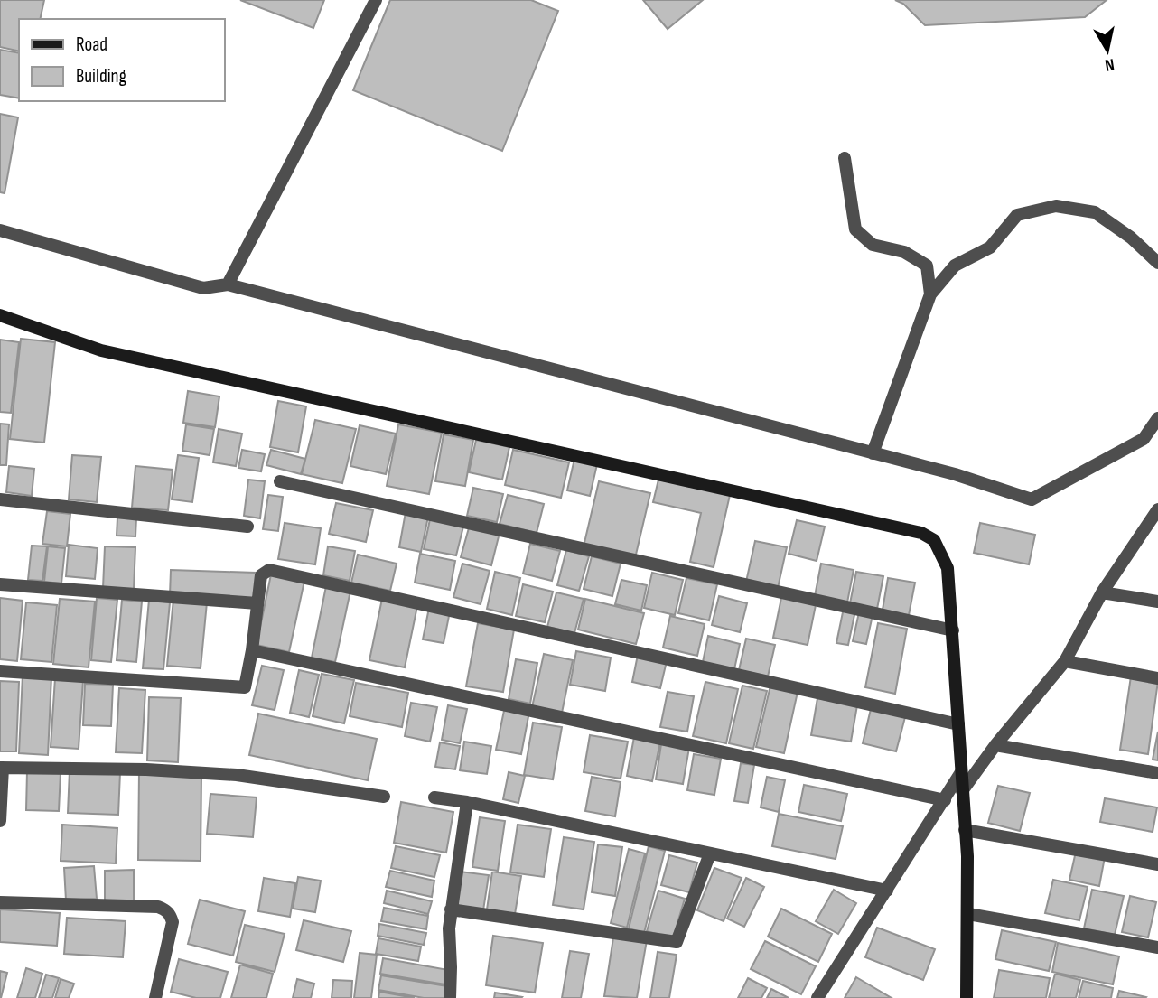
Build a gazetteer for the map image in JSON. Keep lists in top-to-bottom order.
{
  "legend": ["Road", "Building"],
  "north": "bottom"
}
